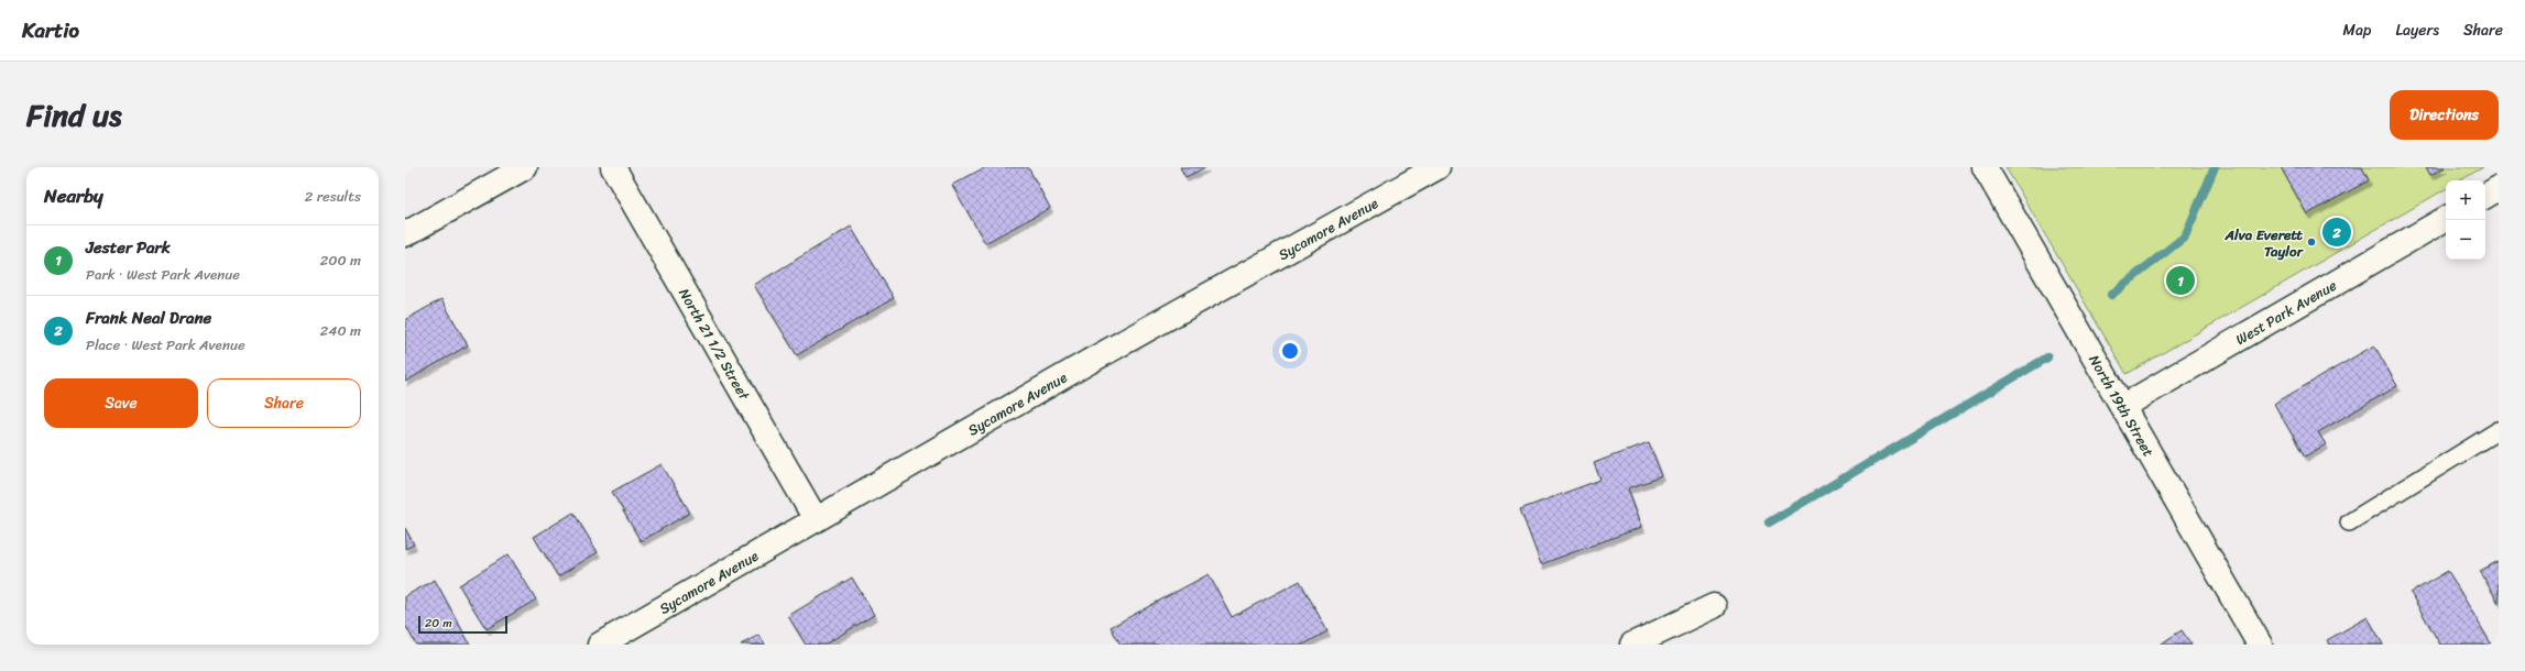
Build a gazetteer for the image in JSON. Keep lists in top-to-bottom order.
{
  "streets": {
    "street": [
      "Sycamore Avenue",
      "West Park Avenue",
      "North 21 1/2 Street",
      "North 19th Street"
    ]
  },
  "crossings": [
    ["Sycamore Avenue", "North 21 1/2 Street"],
    ["West Park Avenue", "North 19th Street"]
  ],
  "places": ["Alva Everett Taylor"],
  "scale_bar": "20 m",
  "page": {
    "header": "Kartio",
    "nav": ["Map", "Layers", "Share"],
    "title": "Find us",
    "buttons": [
      "Directions",
      ["Save", "Share"]
    ],
    "heading": ["Nearby", "2 results"],
    "map_buttons": ["+", "−"],
    "pins": ["2", "1"],
    "list": [
      {
        "mark": "1",
        "name": "Jester Park",
        "note": "Park · West Park Avenue",
        "value": "200 m"
      },
      {
        "mark": "2",
        "name": "Frank Neal Drane",
        "note": "Place · West Park Avenue",
        "value": "240 m"
      }
    ],
    "scale": "20 m"
  }
}
